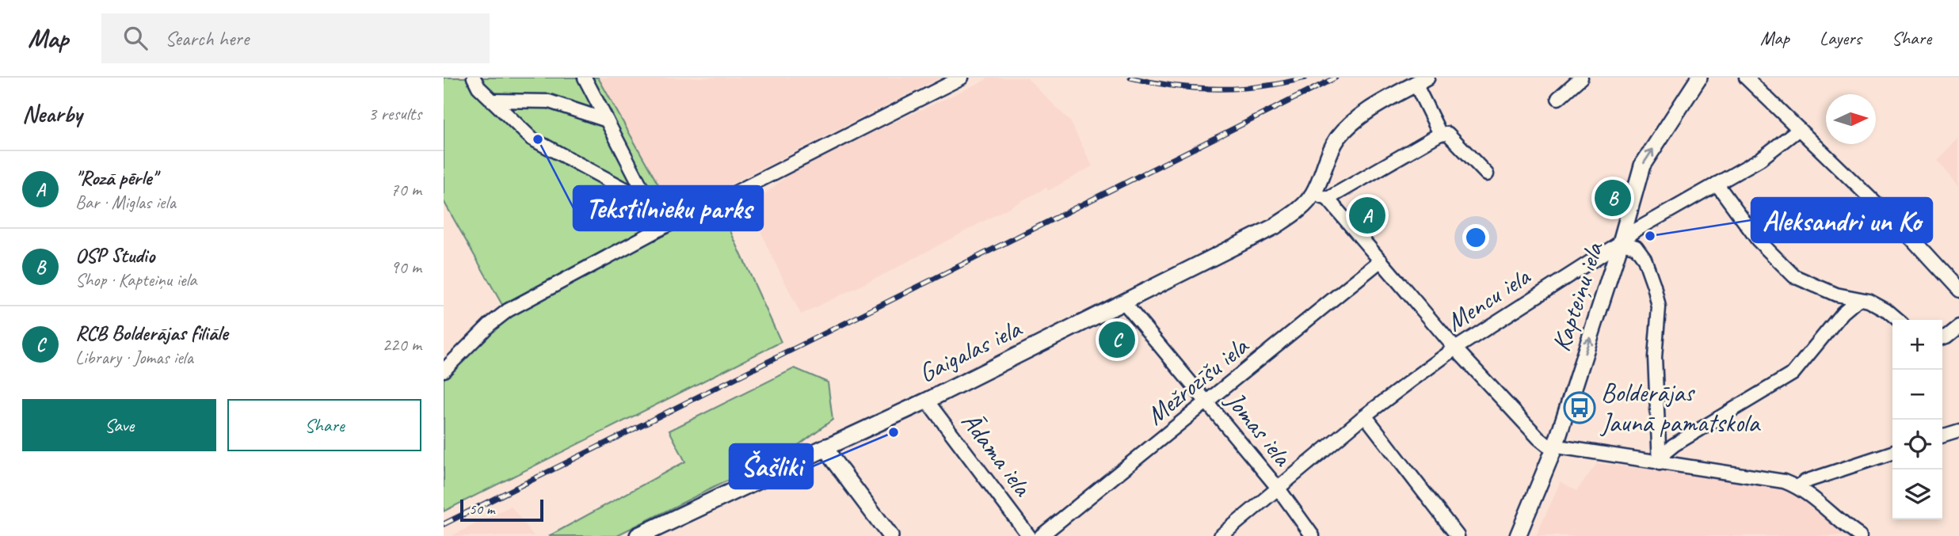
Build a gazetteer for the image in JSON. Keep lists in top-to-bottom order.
{
  "streets": {
    "main road": ["Gaigalas iela"],
    "street": [
      "Kapteiņu iela",
      "Mencu iela",
      "Mežrozīšu iela",
      "Jomas iela",
      "Ādama iela"
    ]
  },
  "crossings": [
    ["Kapteiņu iela", "Mencu iela"],
    ["Mencu iela", "Jomas iela"],
    ["Gaigalas iela", "Jomas iela"],
    ["Gaigalas iela", "Ādama iela"],
    ["Mežrozīšu iela", "Jomas iela"]
  ],
  "one_way": ["Kapteiņu iela"],
  "places": {
    "other": ["Tekstilnieku parks", "Aleksandri un Ko", "Šašliki"],
    "bus stop": ["Bolderājas Jaunā pamatskola"]
  },
  "scale_bar": "50 m",
  "north": "right",
  "page": {
    "header": "Map",
    "search": "Search here",
    "nav": ["Map", "Layers", "Share"],
    "heading": ["Nearby", "3 results"],
    "list": [
      {
        "mark": "A",
        "name": "\"Rozā pērle\"",
        "note": "Bar · Miglas iela",
        "value": "70 m"
      },
      {
        "mark": "B",
        "name": "OSP Studio",
        "note": "Shop · Kapteiņu iela",
        "value": "90 m"
      },
      {
        "mark": "C",
        "name": "RCB Bolderājas filiāle",
        "note": "Library · Jomas iela",
        "value": "220 m"
      }
    ],
    "pins": ["B", "A", "C"],
    "map_buttons": ["+", "−"],
    "buttons": ["Save", "Share"],
    "scale": "50 m"
  }
}
